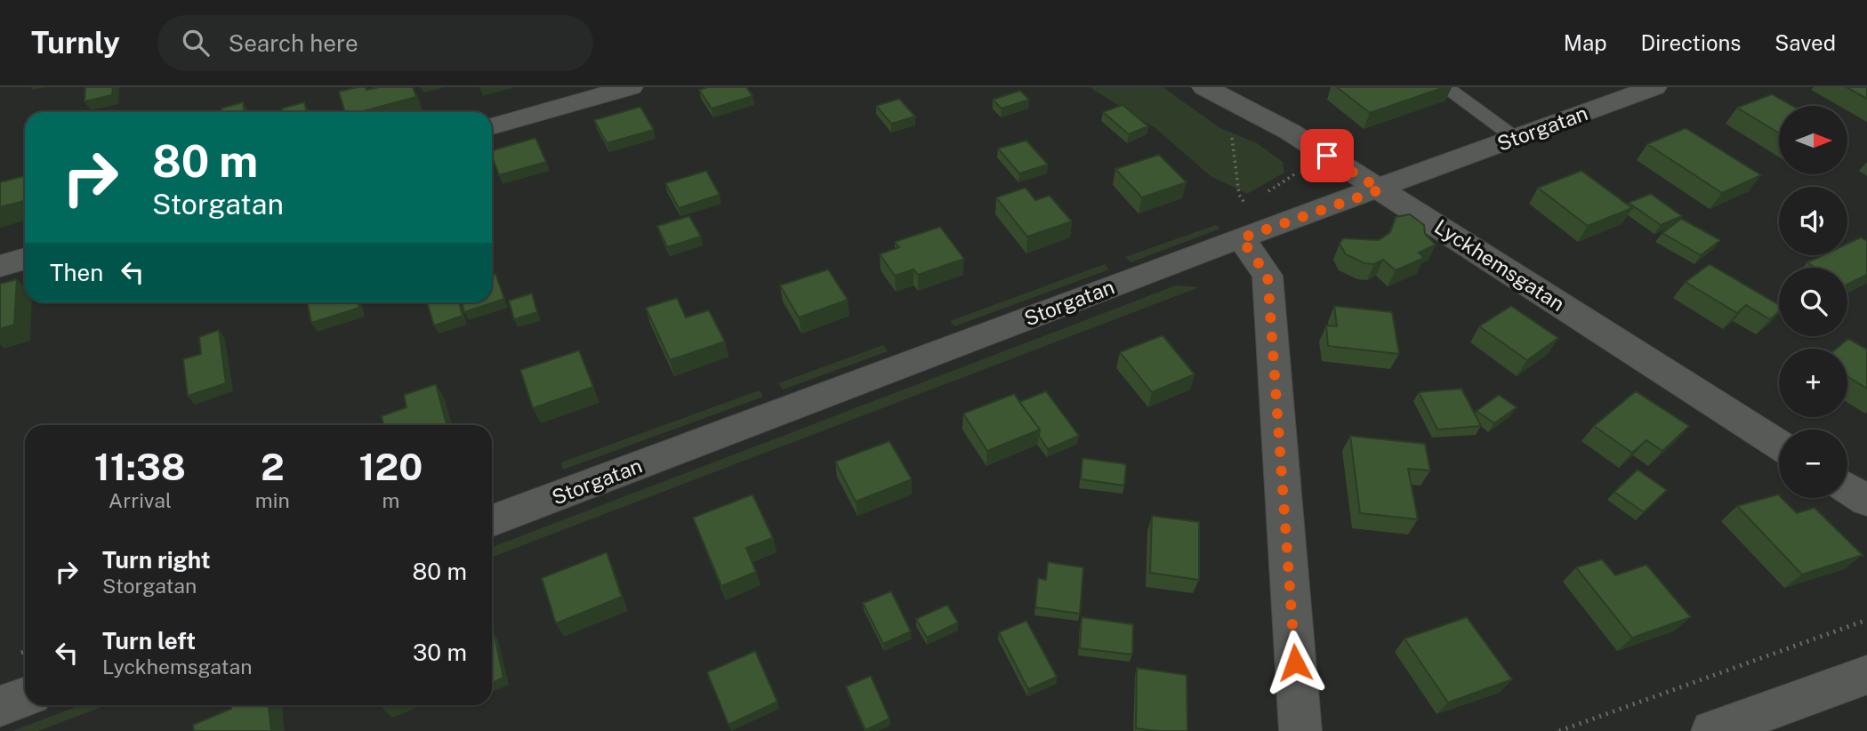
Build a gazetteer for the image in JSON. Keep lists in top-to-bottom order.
{
  "streets": {
    "street": ["Storgatan", "Lyckhemsgatan"]
  },
  "crossings": [
    ["Storgatan", "Lyckhemsgatan"]
  ],
  "north": "right",
  "page": {
    "header": "Turnly",
    "search": "Search here",
    "nav": ["Map", "Directions", "Saved"],
    "map_buttons": ["+", "−"],
    "turn": ["80 m", "Storgatan"],
    "then": "Then",
    "eta": [
      "11:38",
      "Arrival",
      "2",
      "min",
      "120",
      "m"
    ],
    "list": [
      {
        "name": "Turn right",
        "note": "Storgatan",
        "value": "80 m"
      },
      {
        "name": "Turn left",
        "note": "Lyckhemsgatan",
        "value": "30 m"
      }
    ]
  }
}
